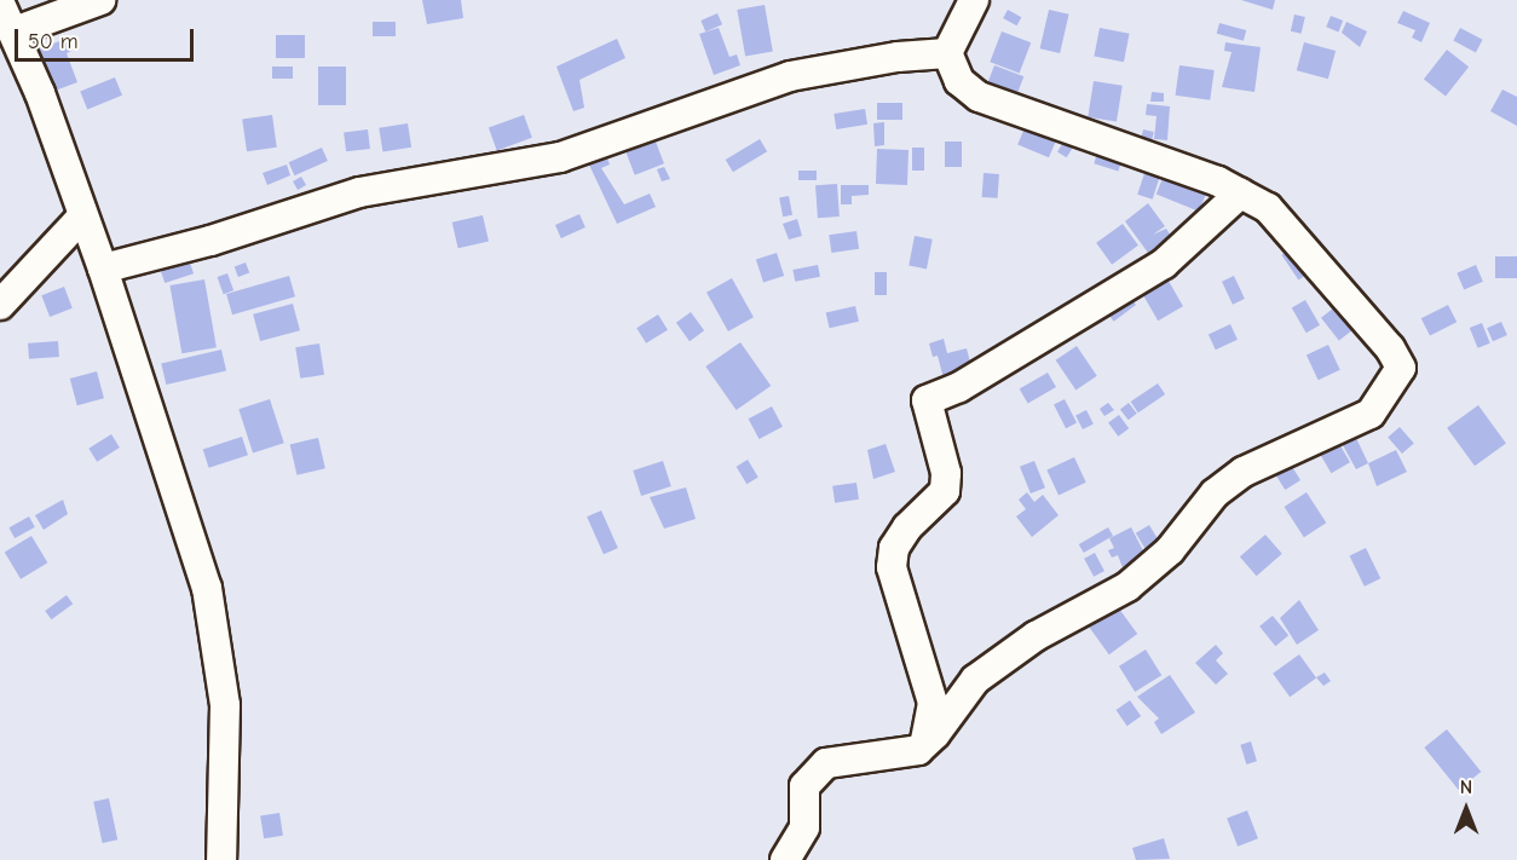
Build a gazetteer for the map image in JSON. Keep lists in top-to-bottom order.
{
  "scale_bar": "50 m",
  "north": "top"
}
